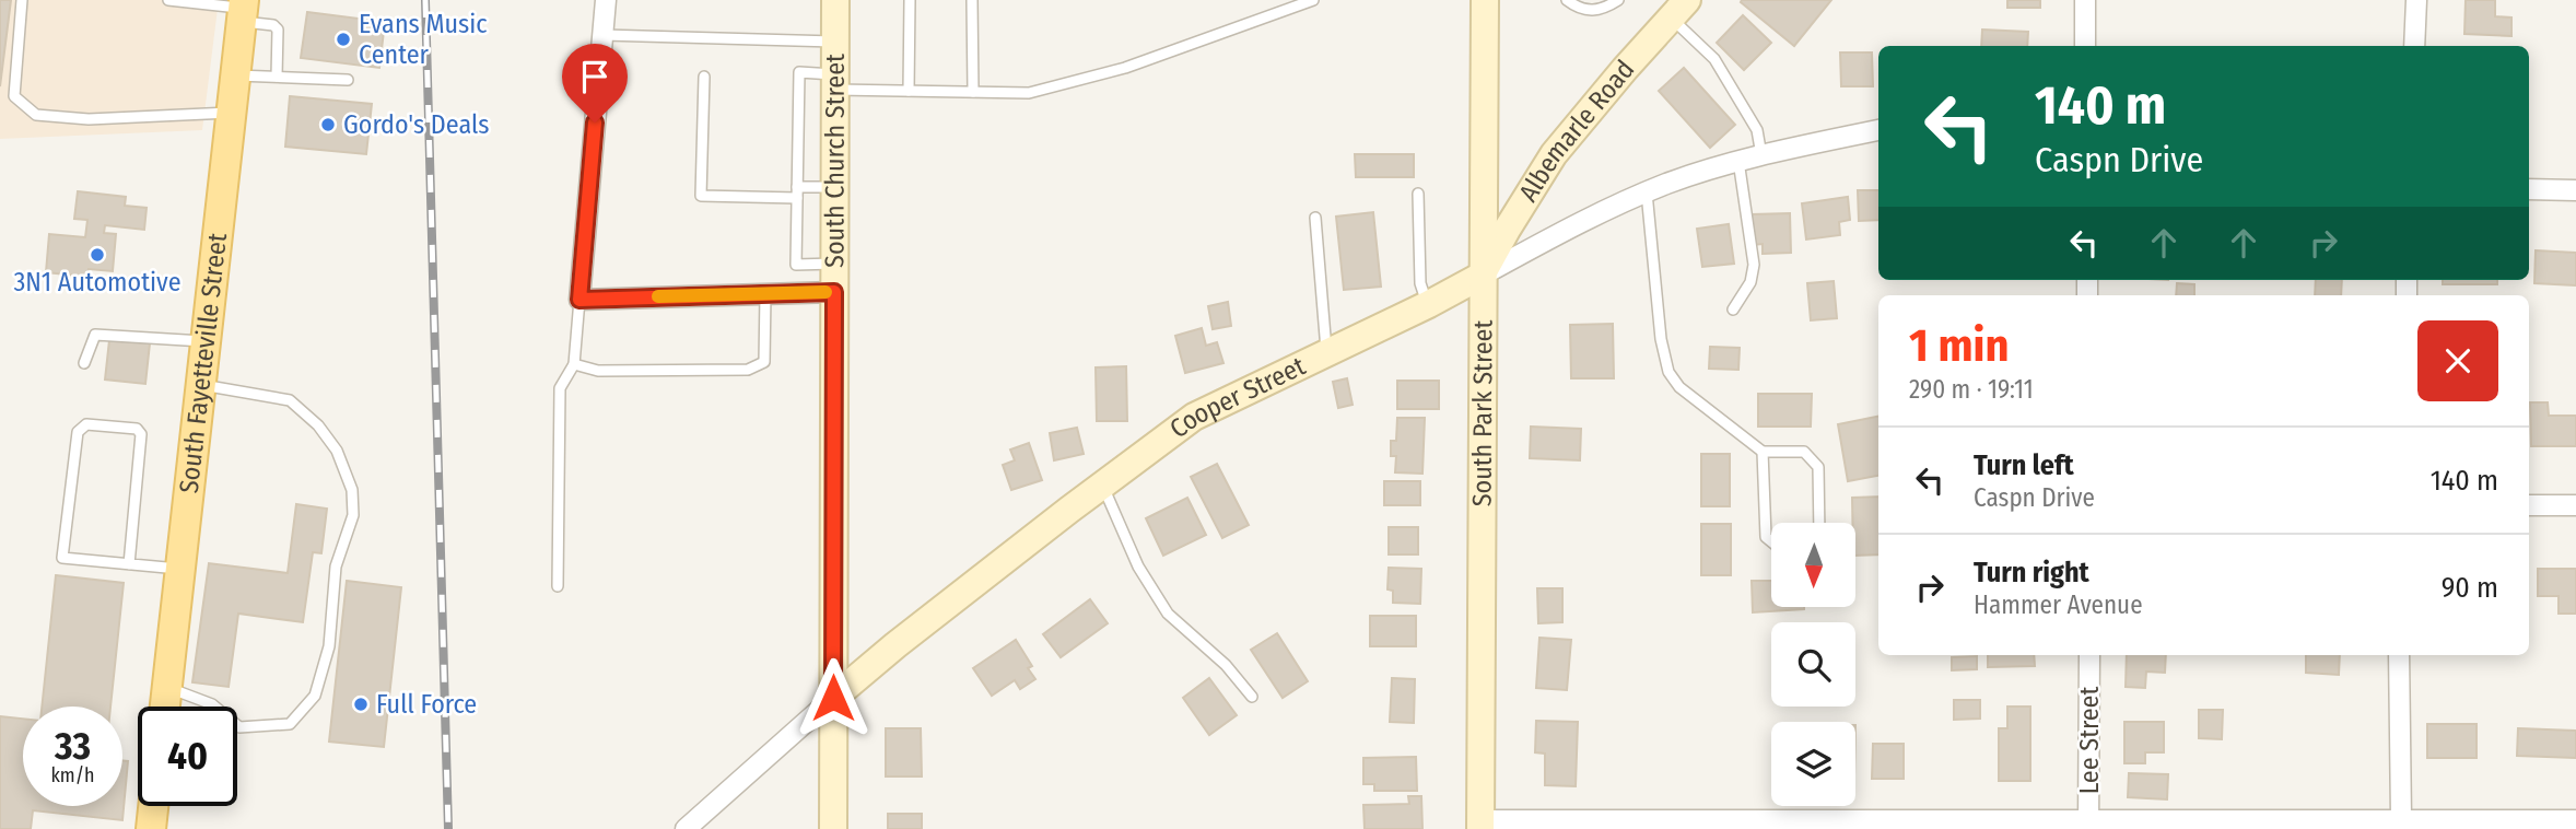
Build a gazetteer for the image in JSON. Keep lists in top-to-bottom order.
{
  "streets": {
    "main road": ["South Fayetteville Street"],
    "street": [
      "Albemarle Road",
      "South Church Street",
      "Cooper Street",
      "South Park Street",
      "Lee Street"
    ]
  },
  "crossings": [
    ["Albemarle Road", "Cooper Street"],
    ["Albemarle Road", "South Park Street"],
    ["South Church Street", "Cooper Street"],
    ["Cooper Street", "South Park Street"]
  ],
  "places": [
    "Evans Music Center",
    "Gordo's Deals",
    "3N1 Automotive",
    "Full Force"
  ],
  "north": "bottom",
  "page": {
    "turn": ["140 m", "Caspn Drive"],
    "heading": ["1 min", "290 m · 19:11"],
    "list": [
      {
        "name": "Turn left",
        "note": "Caspn Drive",
        "value": "140 m"
      },
      {
        "name": "Turn right",
        "note": "Hammer Avenue",
        "value": "90 m"
      }
    ],
    "speed": "33 km/h",
    "limit": "40"
  }
}
